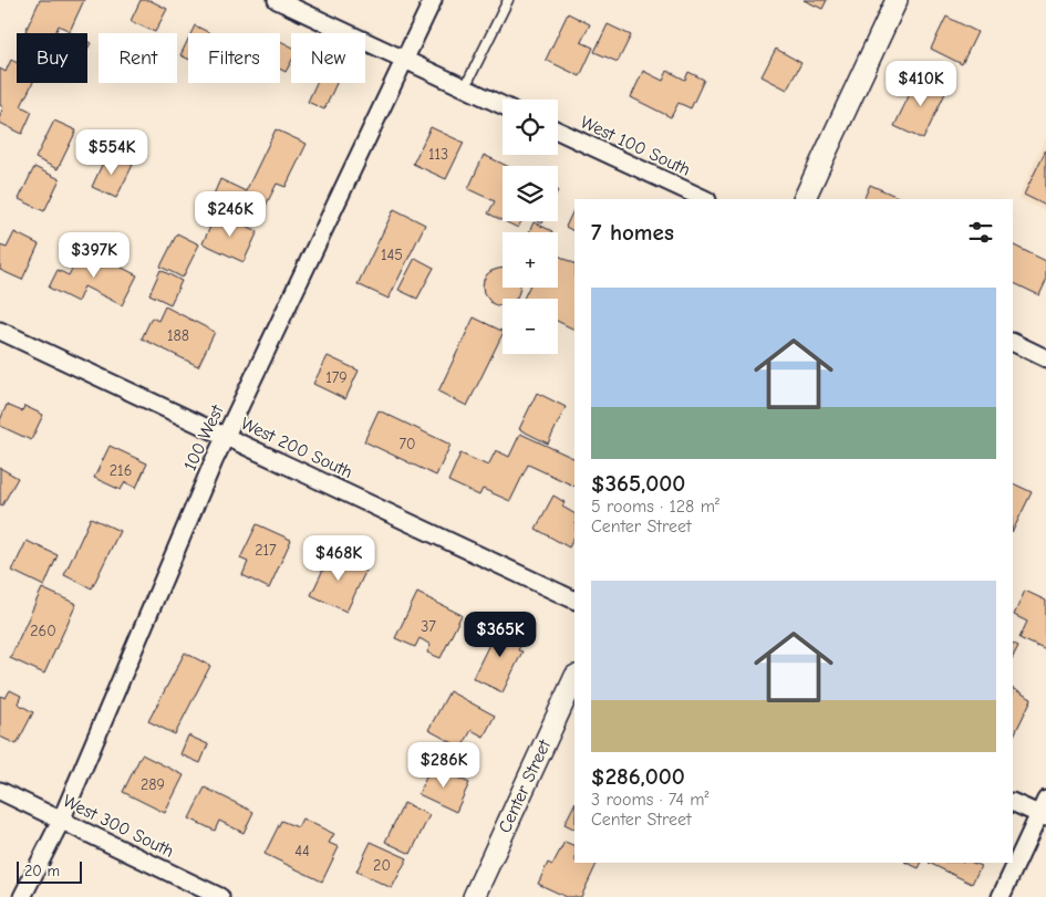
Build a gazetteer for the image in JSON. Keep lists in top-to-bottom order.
{
  "streets": {
    "street": [
      "West 100 South",
      "100 West",
      "West 200 South",
      "Center Street",
      "West 300 South"
    ]
  },
  "crossings": [
    ["100 West", "West 200 South"],
    ["100 West", "West 300 South"]
  ],
  "house_numbers": [
    "113",
    "145",
    "188",
    "179",
    "70",
    "216",
    "217",
    "37",
    "260",
    "289",
    "44",
    "20"
  ],
  "scale_bar": "20 m",
  "page": {
    "chip": [
      "Buy",
      "Rent",
      "Filters",
      "New"
    ],
    "price": [
      "$410K",
      "$554K",
      "$246K",
      "$397K",
      "$468K",
      "$365K",
      "$286K"
    ],
    "map_buttons": ["+", "−"],
    "heading": "7 homes",
    "list": [
      {
        "name": "$365,000",
        "note": "5 rooms · 128 m² · Center Street"
      },
      {
        "name": "$286,000",
        "note": "3 rooms · 74 m² · Center Street"
      }
    ],
    "scale": "20 m"
  }
}
